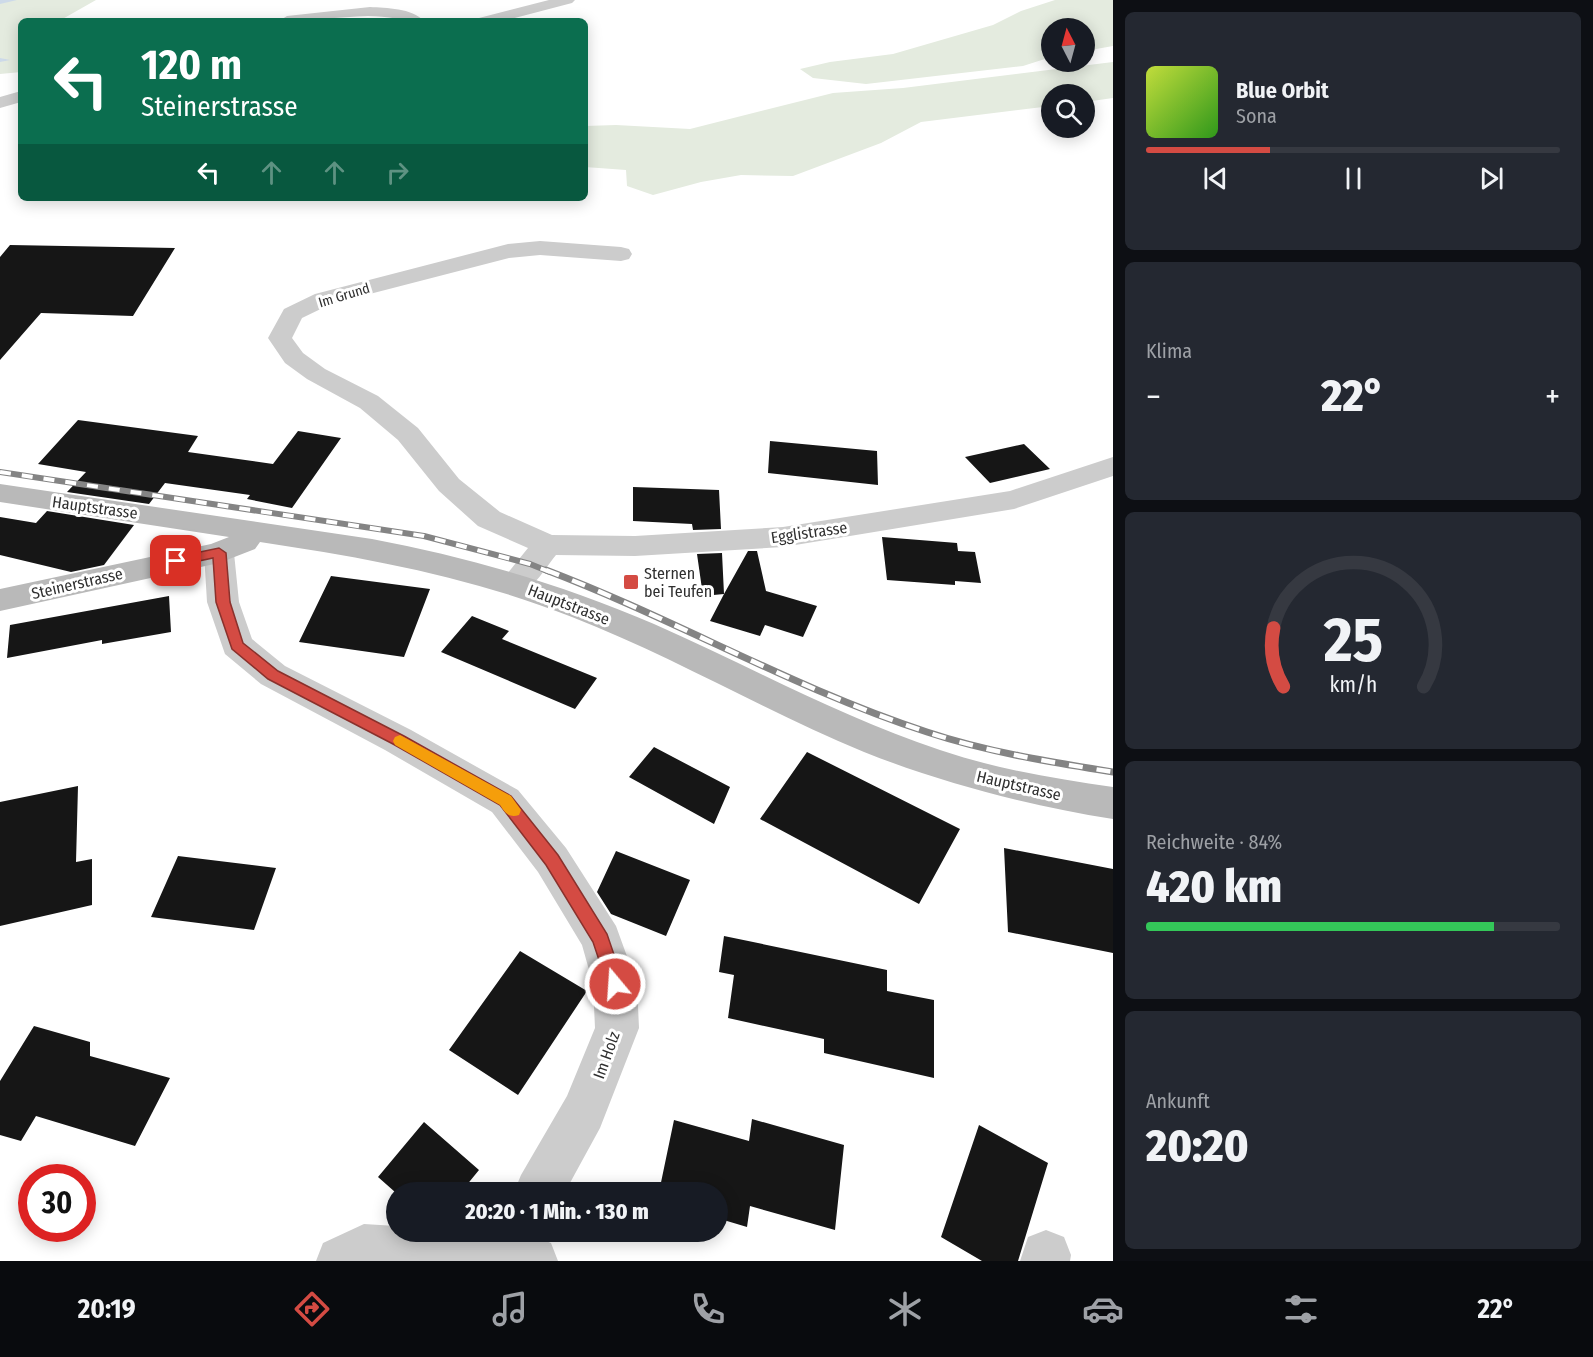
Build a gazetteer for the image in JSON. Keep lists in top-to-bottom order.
{
  "streets": {
    "street": [
      "Im Grund",
      "Hauptstrasse",
      "Egglistrasse",
      "Steinerstrasse",
      "Im Holz"
    ]
  },
  "crossings": [
    ["Im Grund", "Egglistrasse"],
    ["Hauptstrasse", "Steinerstrasse"],
    ["Steinerstrasse", "Im Holz"]
  ],
  "places": {
    "transit": ["Sternen bei Teufen"]
  },
  "north": "top",
  "page": {
    "turn": ["120 m", "Steinerstrasse"],
    "song": ["Blue Orbit", "Sona"],
    "tile": [
      "Klima",
      ["Reichweite · 84%", "420 km"],
      ["Ankunft", "20:20"]
    ],
    "heat": ["−", "22°", "+"],
    "limit": "30",
    "trip": "20:20 · 1 Min. · 130 m",
    "tabs": ["20:19", "22°"],
    "gauge": ["25", "km/h"]
  }
}
